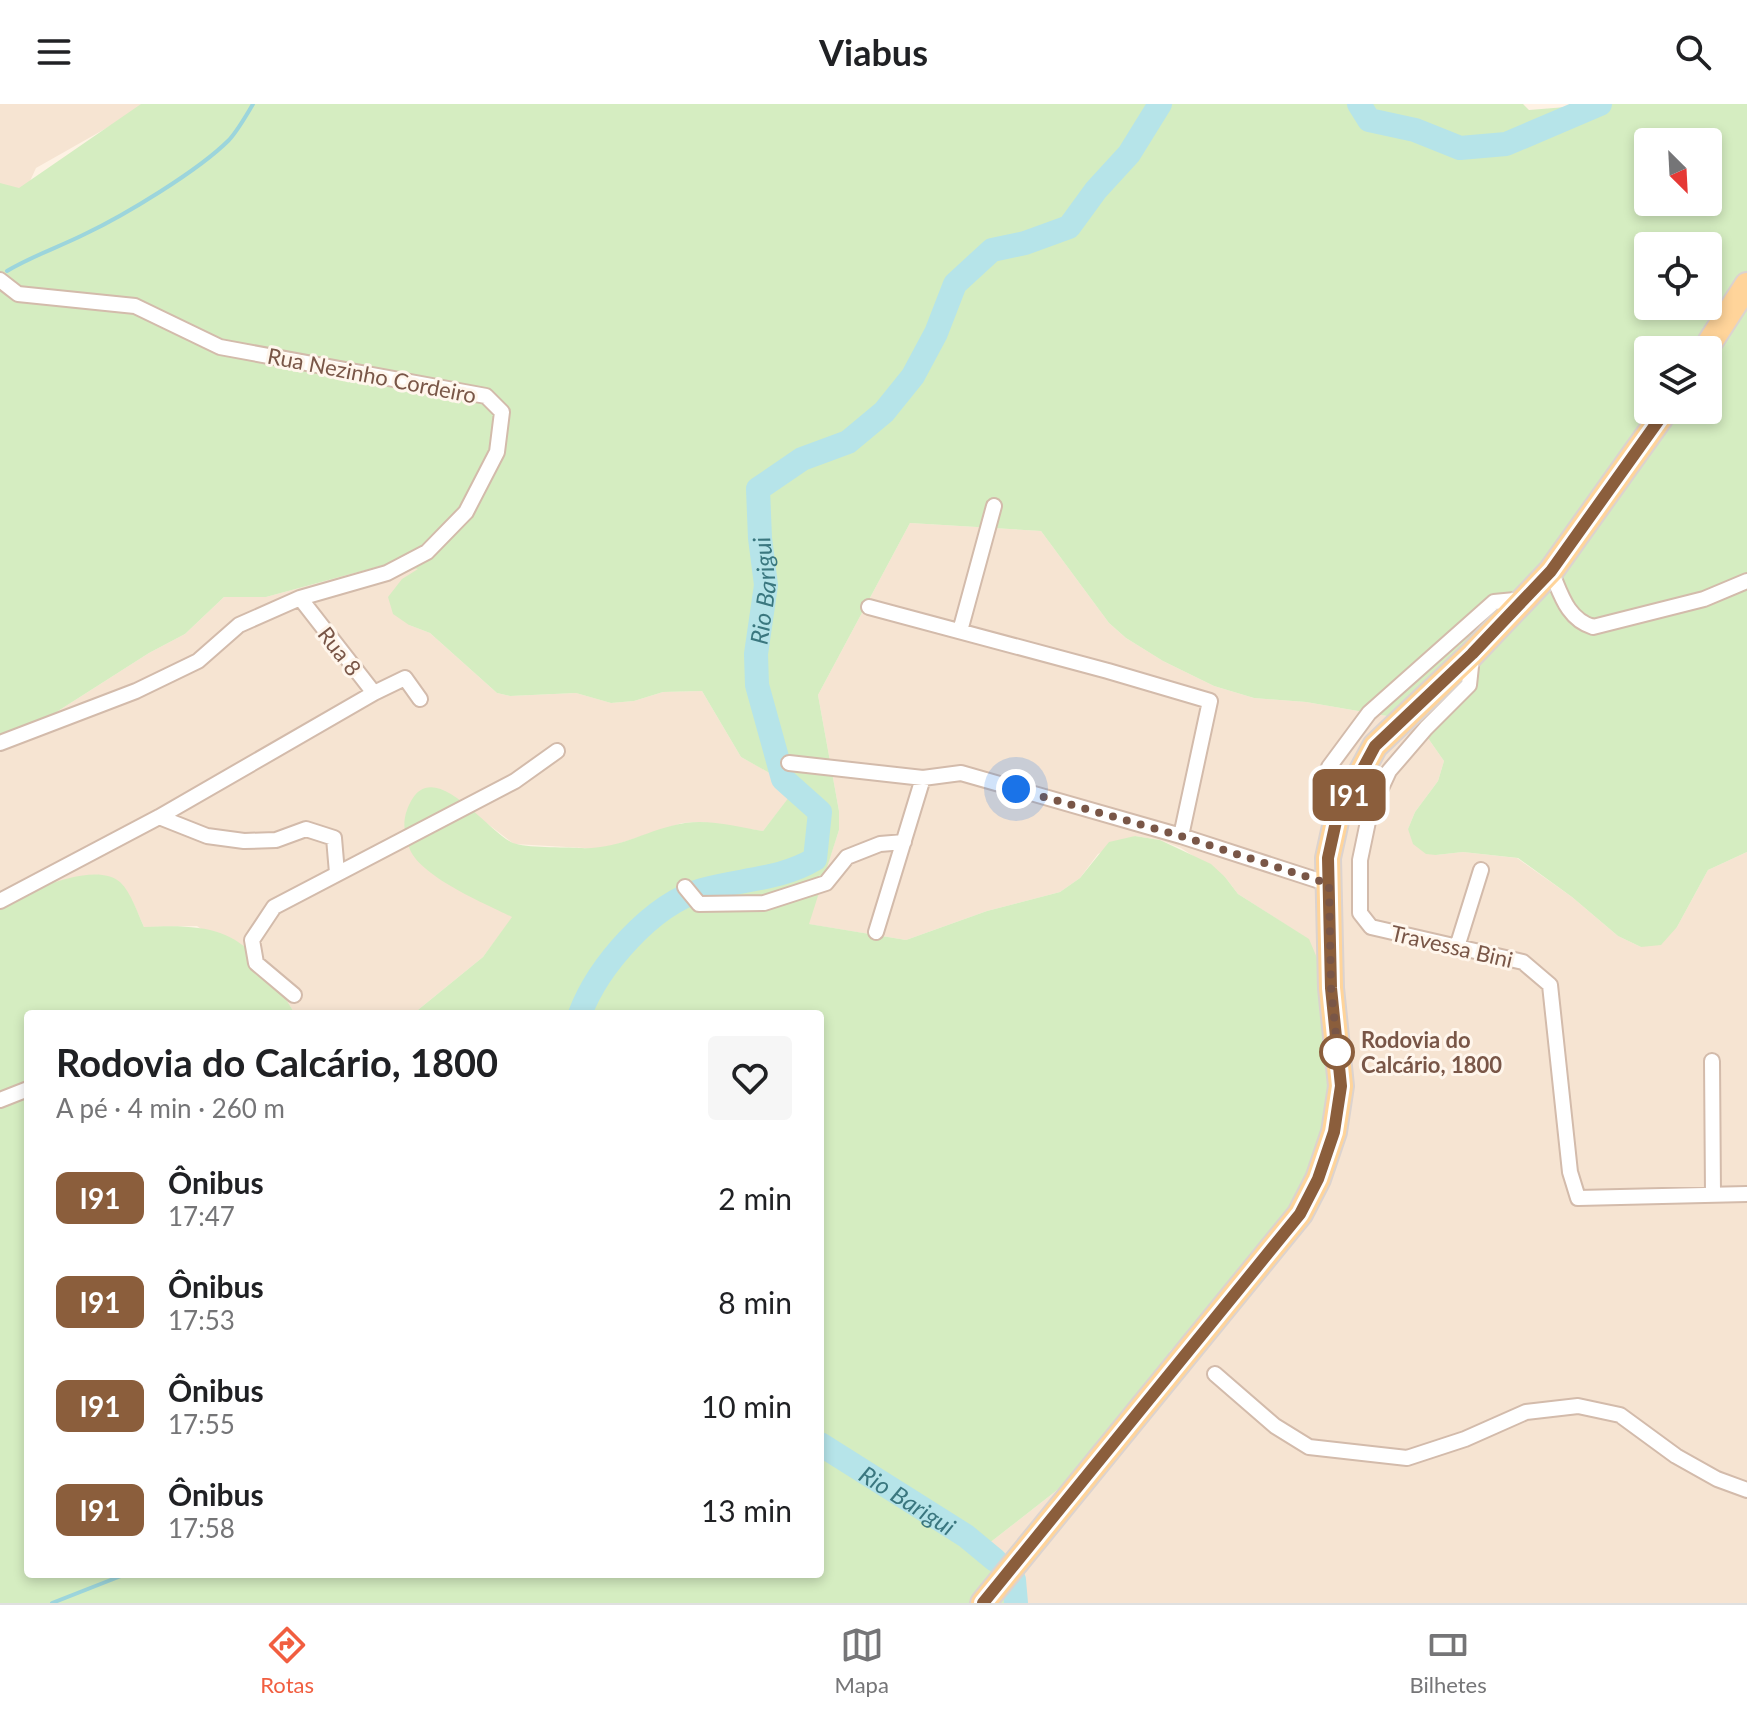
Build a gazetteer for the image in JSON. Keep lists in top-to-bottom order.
{
  "streets": {
    "street": ["Rua Nezinho Cordeiro", "Rua 8", "Travessa Bini"]
  },
  "crossings": [
    ["Rua Nezinho Cordeiro", "Rua 8"]
  ],
  "water": ["Rio Barigui"],
  "places": ["Rodovia do Calcário, 1800"],
  "lines": ["bus line I91"],
  "north": "bottom right",
  "page": {
    "header": "Viabus",
    "on_map": "I91",
    "heading": ["Rodovia do Calcário, 1800", "A pé · 4 min · 260 m"],
    "list": [
      {
        "mark": "I91",
        "name": "Ônibus",
        "note": "17:47",
        "value": "2 min"
      },
      {
        "mark": "I91",
        "name": "Ônibus",
        "note": "17:53",
        "value": "8 min"
      },
      {
        "mark": "I91",
        "name": "Ônibus",
        "note": "17:55",
        "value": "10 min"
      },
      {
        "mark": "I91",
        "name": "Ônibus",
        "note": "17:58",
        "value": "13 min"
      }
    ],
    "tabs": ["Rotas", "Mapa", "Bilhetes"]
  }
}
